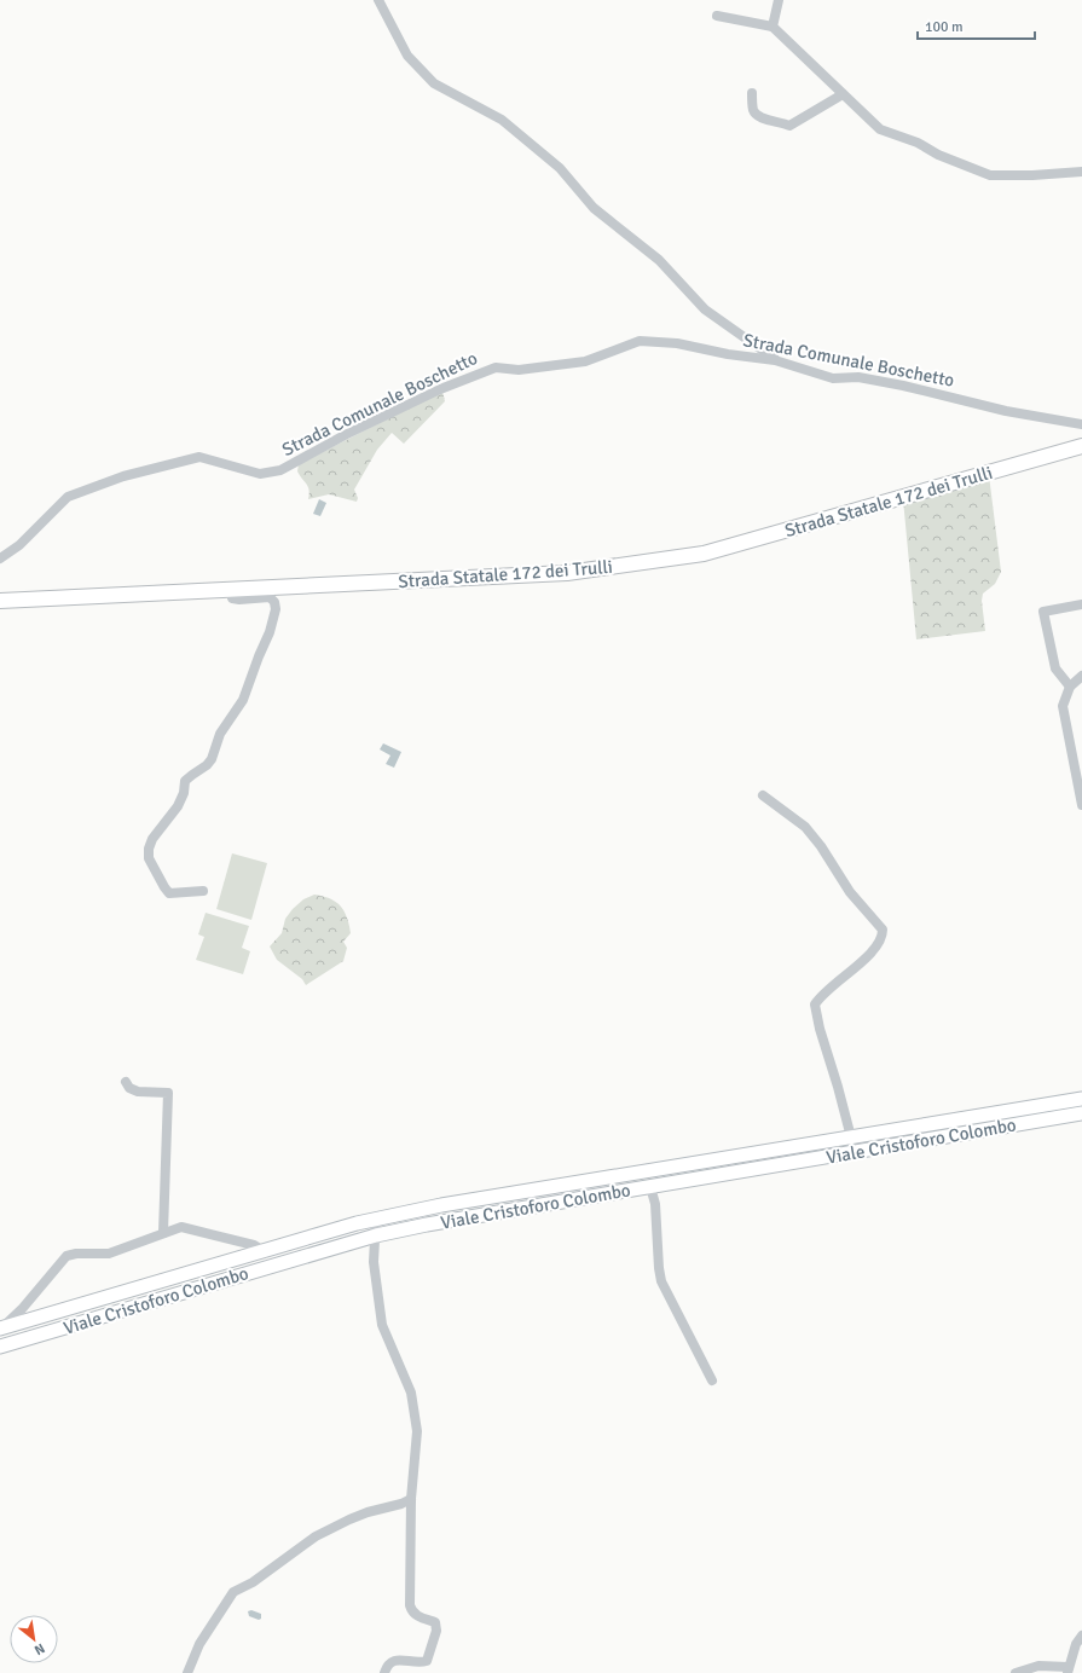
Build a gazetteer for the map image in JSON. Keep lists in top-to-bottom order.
{
  "streets": {
    "main road": ["Strada Statale 172 dei Trulli", "Viale Cristoforo Colombo"],
    "street": ["Strada Comunale Boschetto"]
  },
  "scale_bar": "100 m",
  "north": "bottom right"
}
